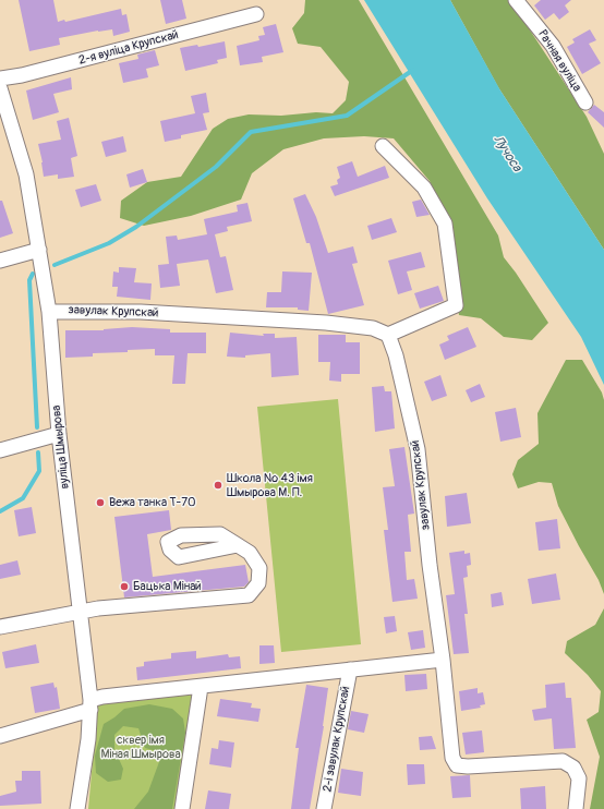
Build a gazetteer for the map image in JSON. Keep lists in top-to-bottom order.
{
  "streets": {
    "street": [
      "2-я вуліца Крупскай",
      "Рачная вуліца",
      "завулак Крупскай",
      "вуліца Шмырова",
      "2-і завулак Крупскай"
    ]
  },
  "crossings": [
    ["завулак Крупскай", "вуліца Шмырова"]
  ],
  "water": ["Лучоса"],
  "parks": ["сквер імя Міная Шмырова"],
  "places": ["Школа № 43 імя Шмырова М. П.", "Вежа танка Т-70", "Бацька Мінай"]
}
